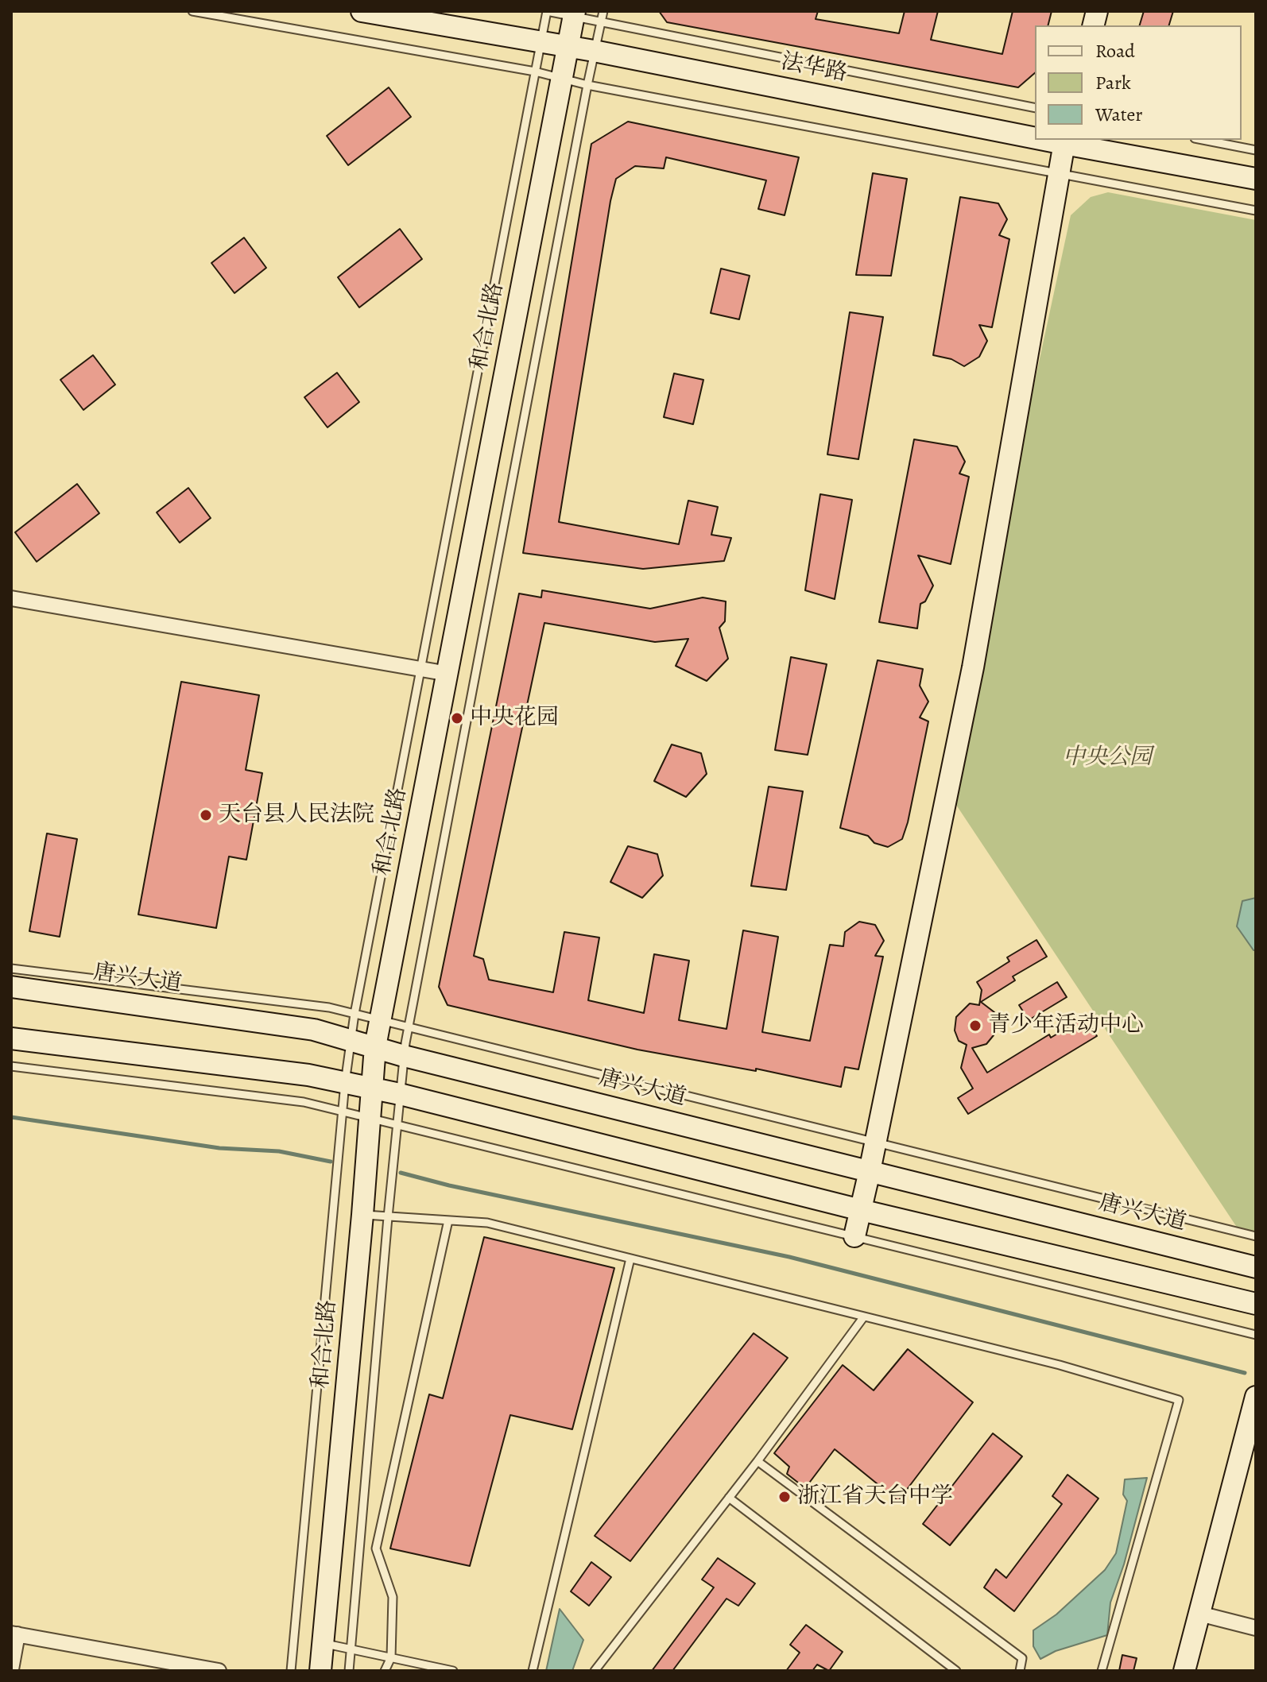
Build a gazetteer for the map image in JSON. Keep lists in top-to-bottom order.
{
  "streets": {
    "main road": ["法华路", "和合北路", "唐兴大道"]
  },
  "crossings": [
    ["法华路", "和合北路"],
    ["和合北路", "唐兴大道"]
  ],
  "parks": ["中央公园"],
  "places": [
    "中央花园",
    "天台县人民法院",
    "青少年活动中心",
    "浙江省天台中学"
  ],
  "legend": ["Road", "Park", "Water"]
}
